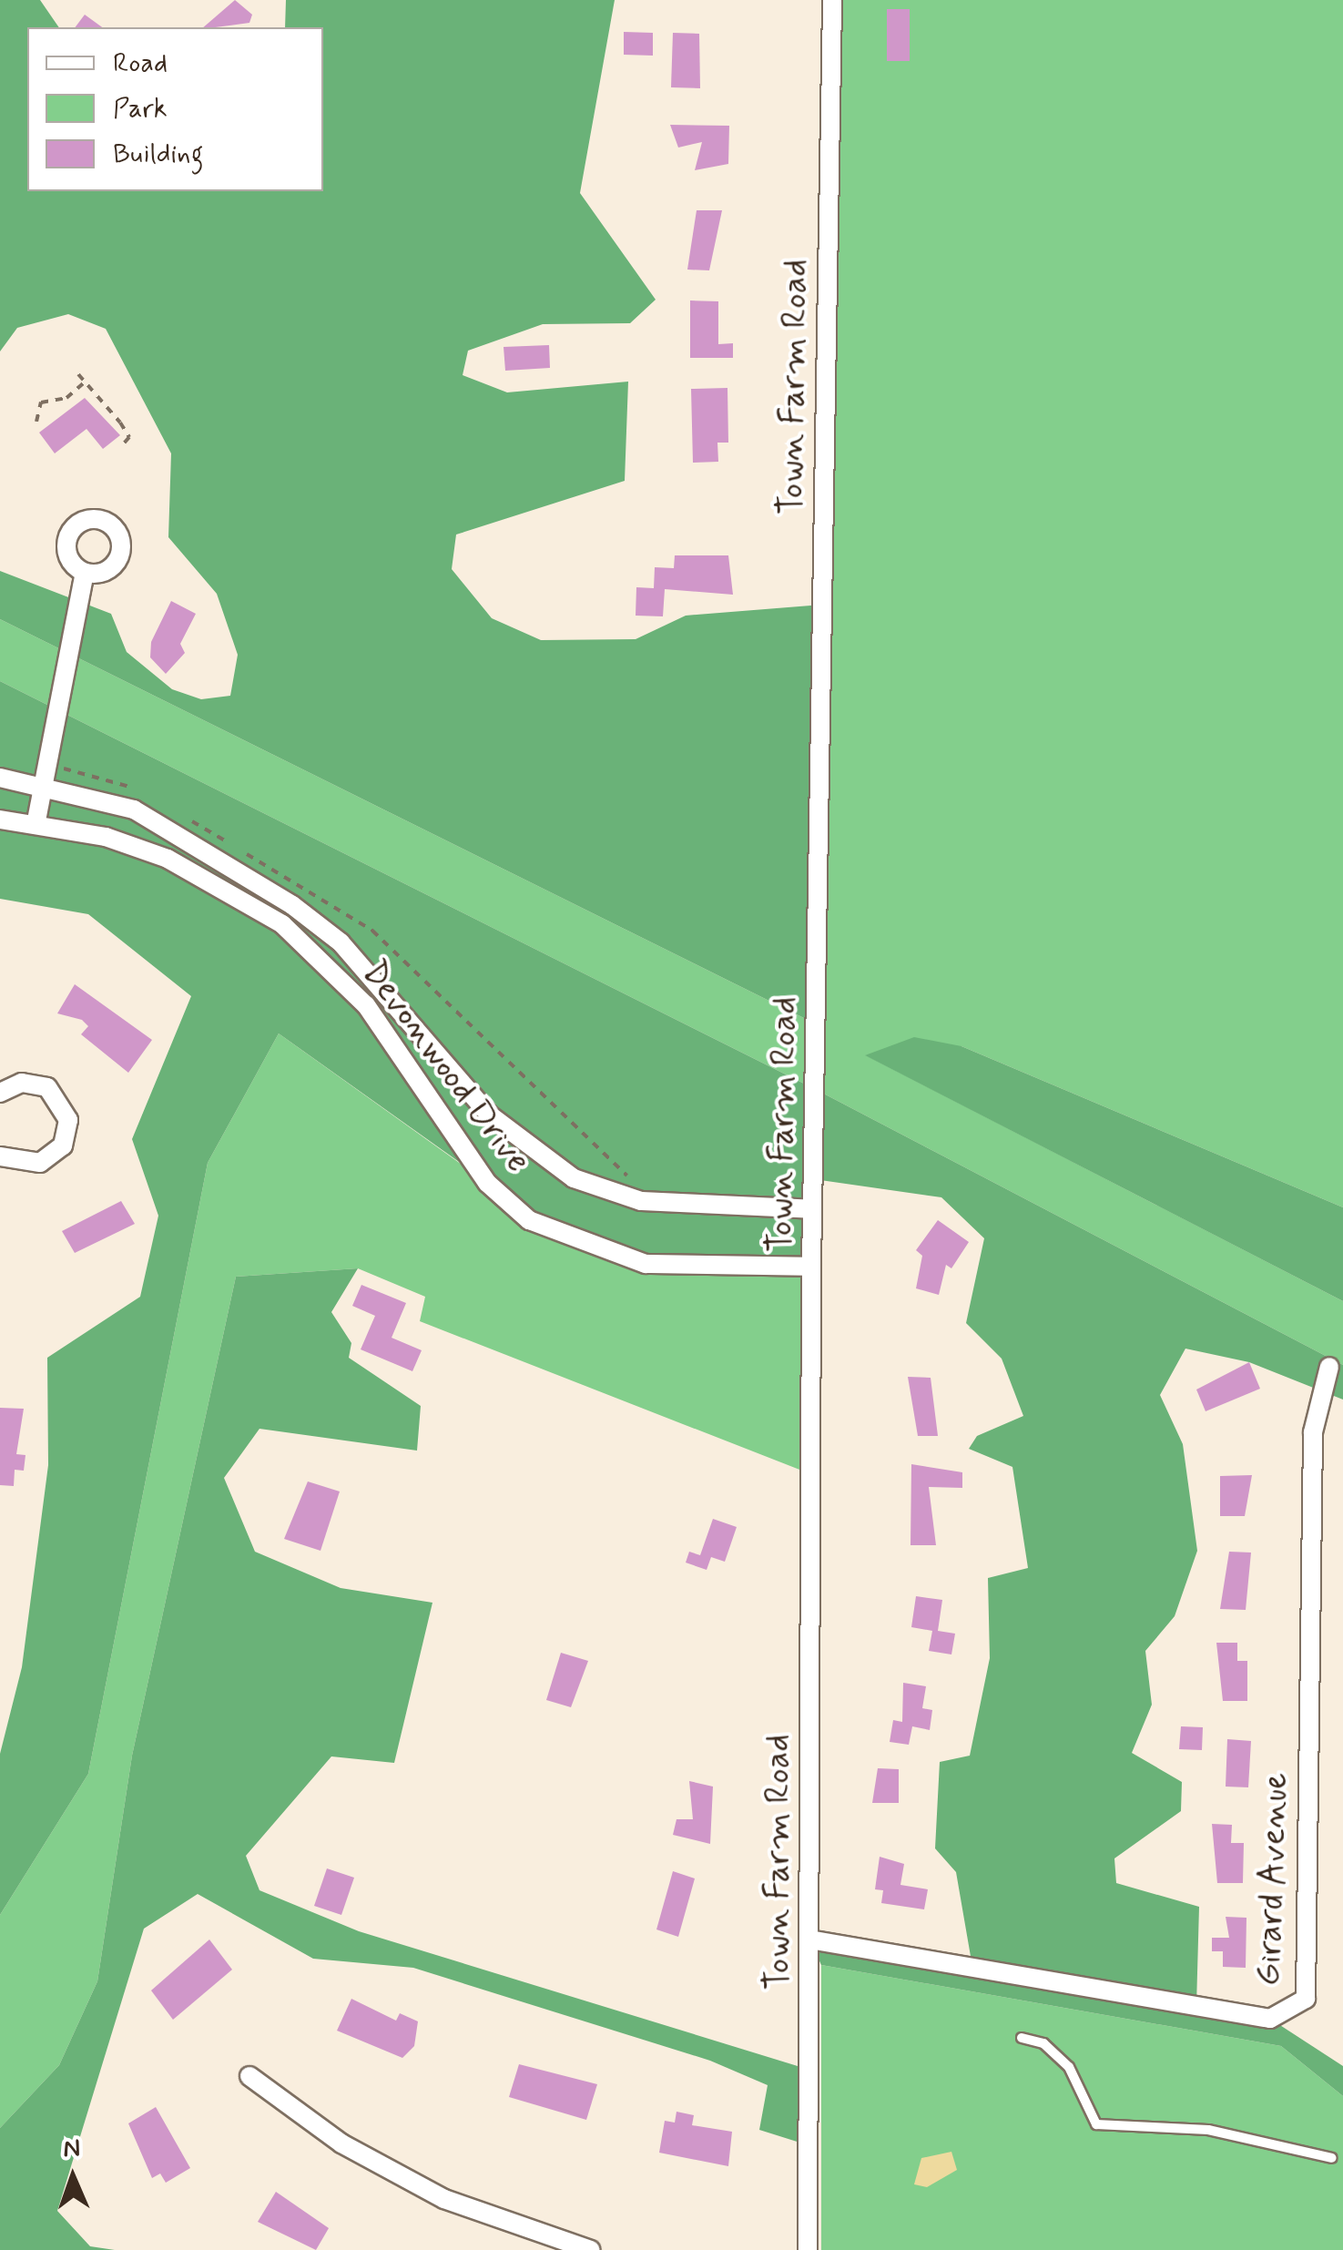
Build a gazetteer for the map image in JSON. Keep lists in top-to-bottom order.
{
  "streets": {
    "street": ["Town Farm Road", "Devonwood Drive", "Girard Avenue"]
  },
  "crossings": [
    ["Town Farm Road", "Devonwood Drive"],
    ["Town Farm Road", "Girard Avenue"]
  ],
  "legend": ["Road", "Park", "Building"],
  "north": "top"
}
